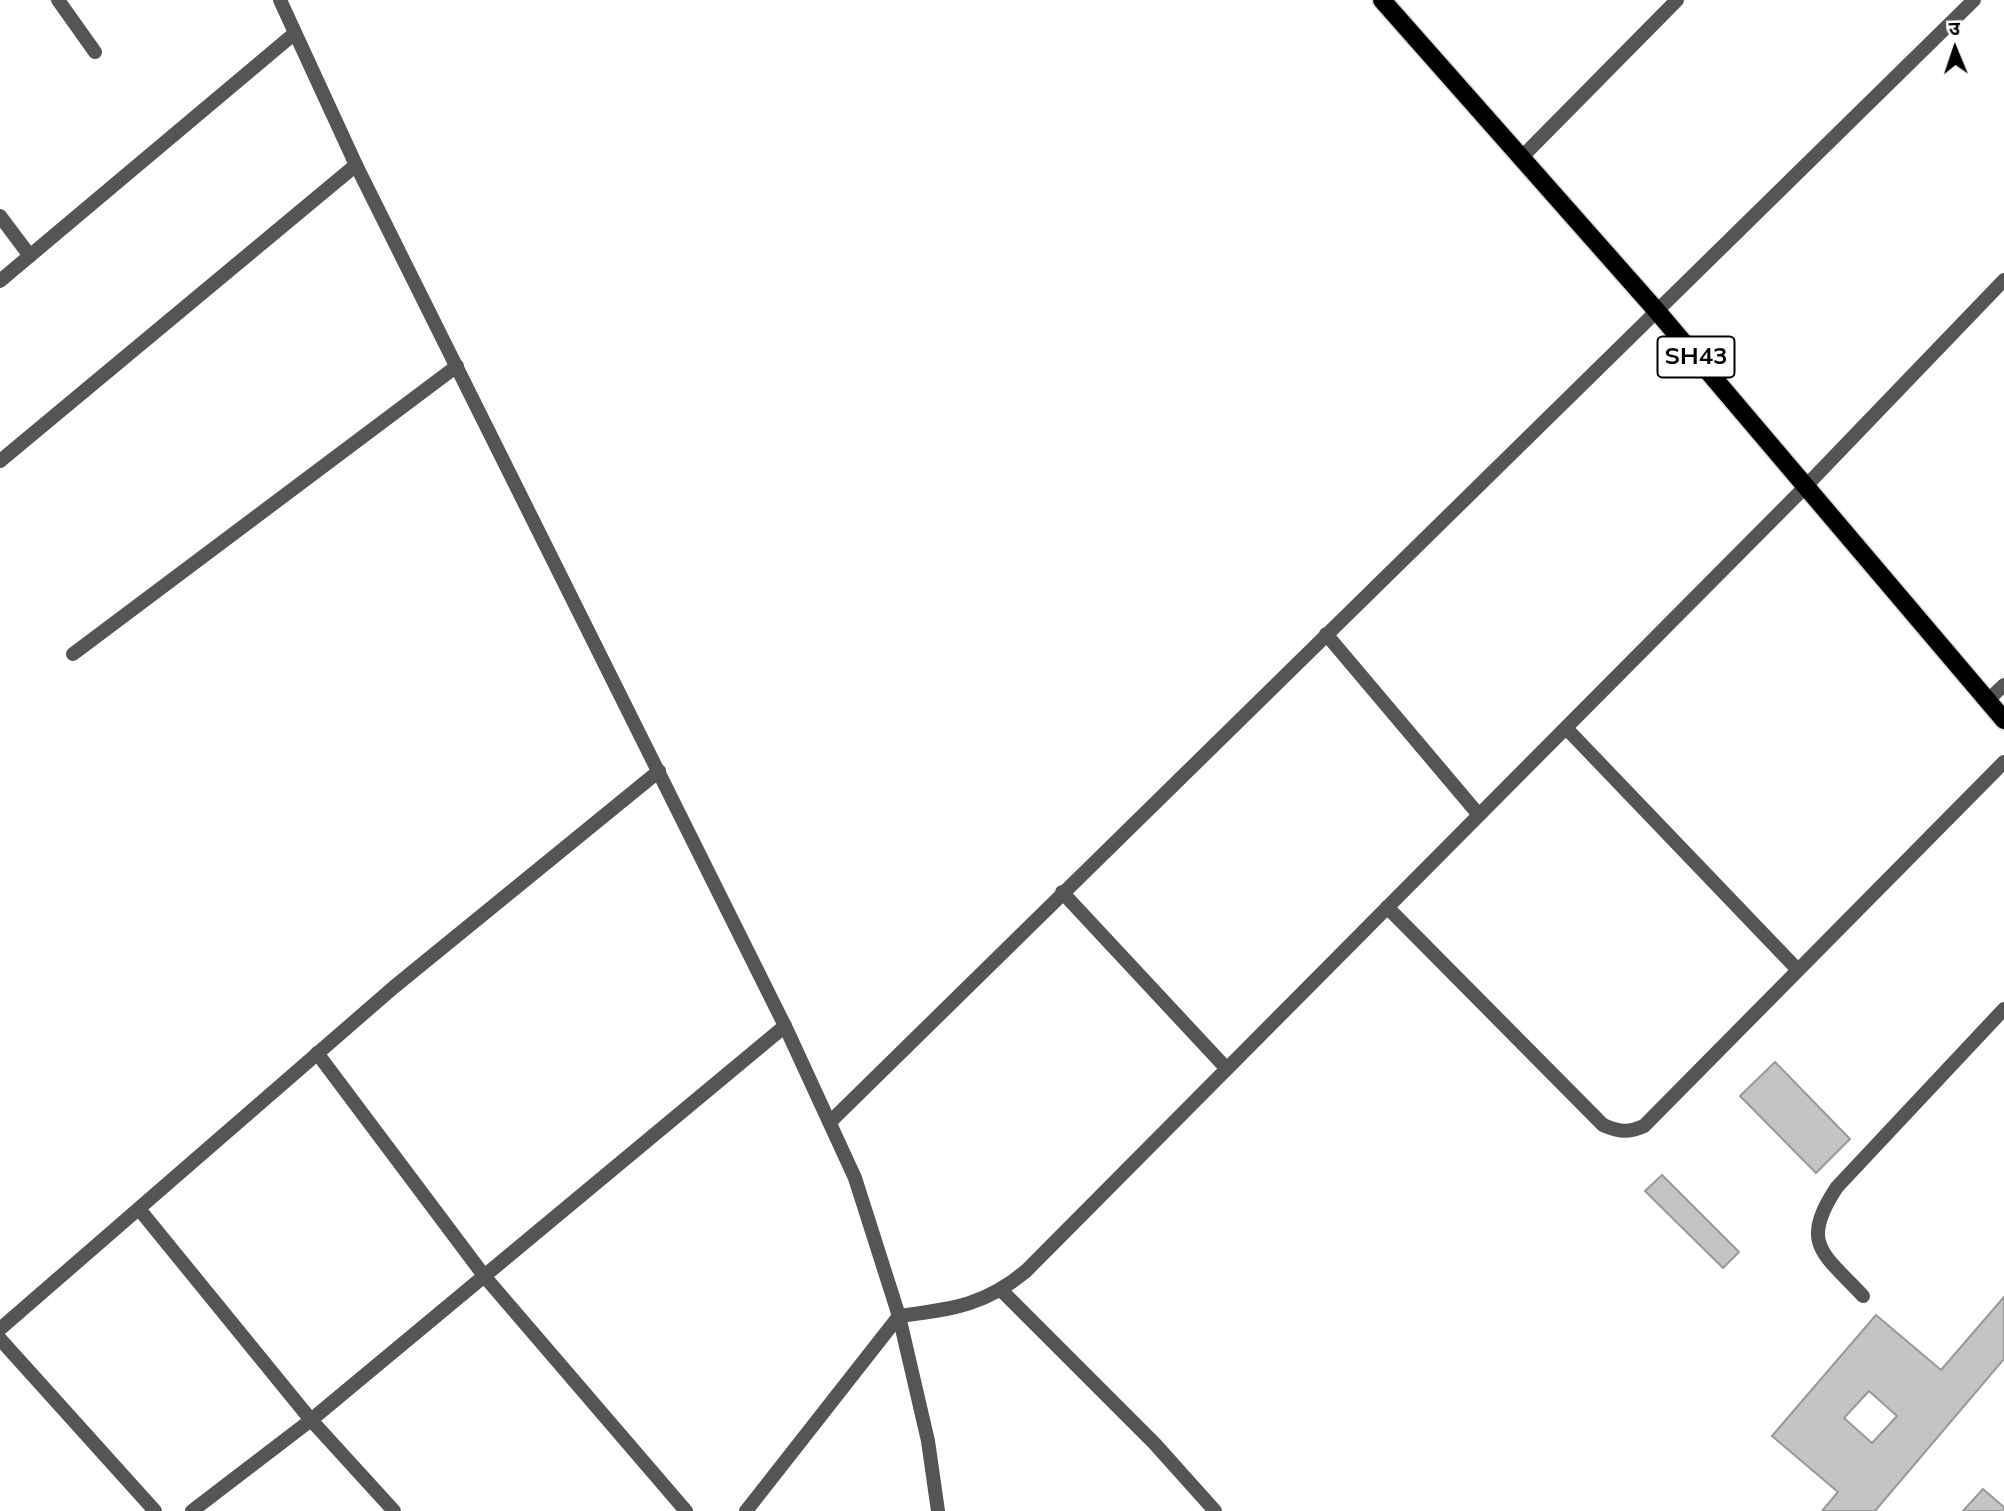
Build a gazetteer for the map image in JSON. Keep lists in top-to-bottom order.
{
  "streets": {
    "main road": ["SH43"]
  },
  "north": "top"
}
